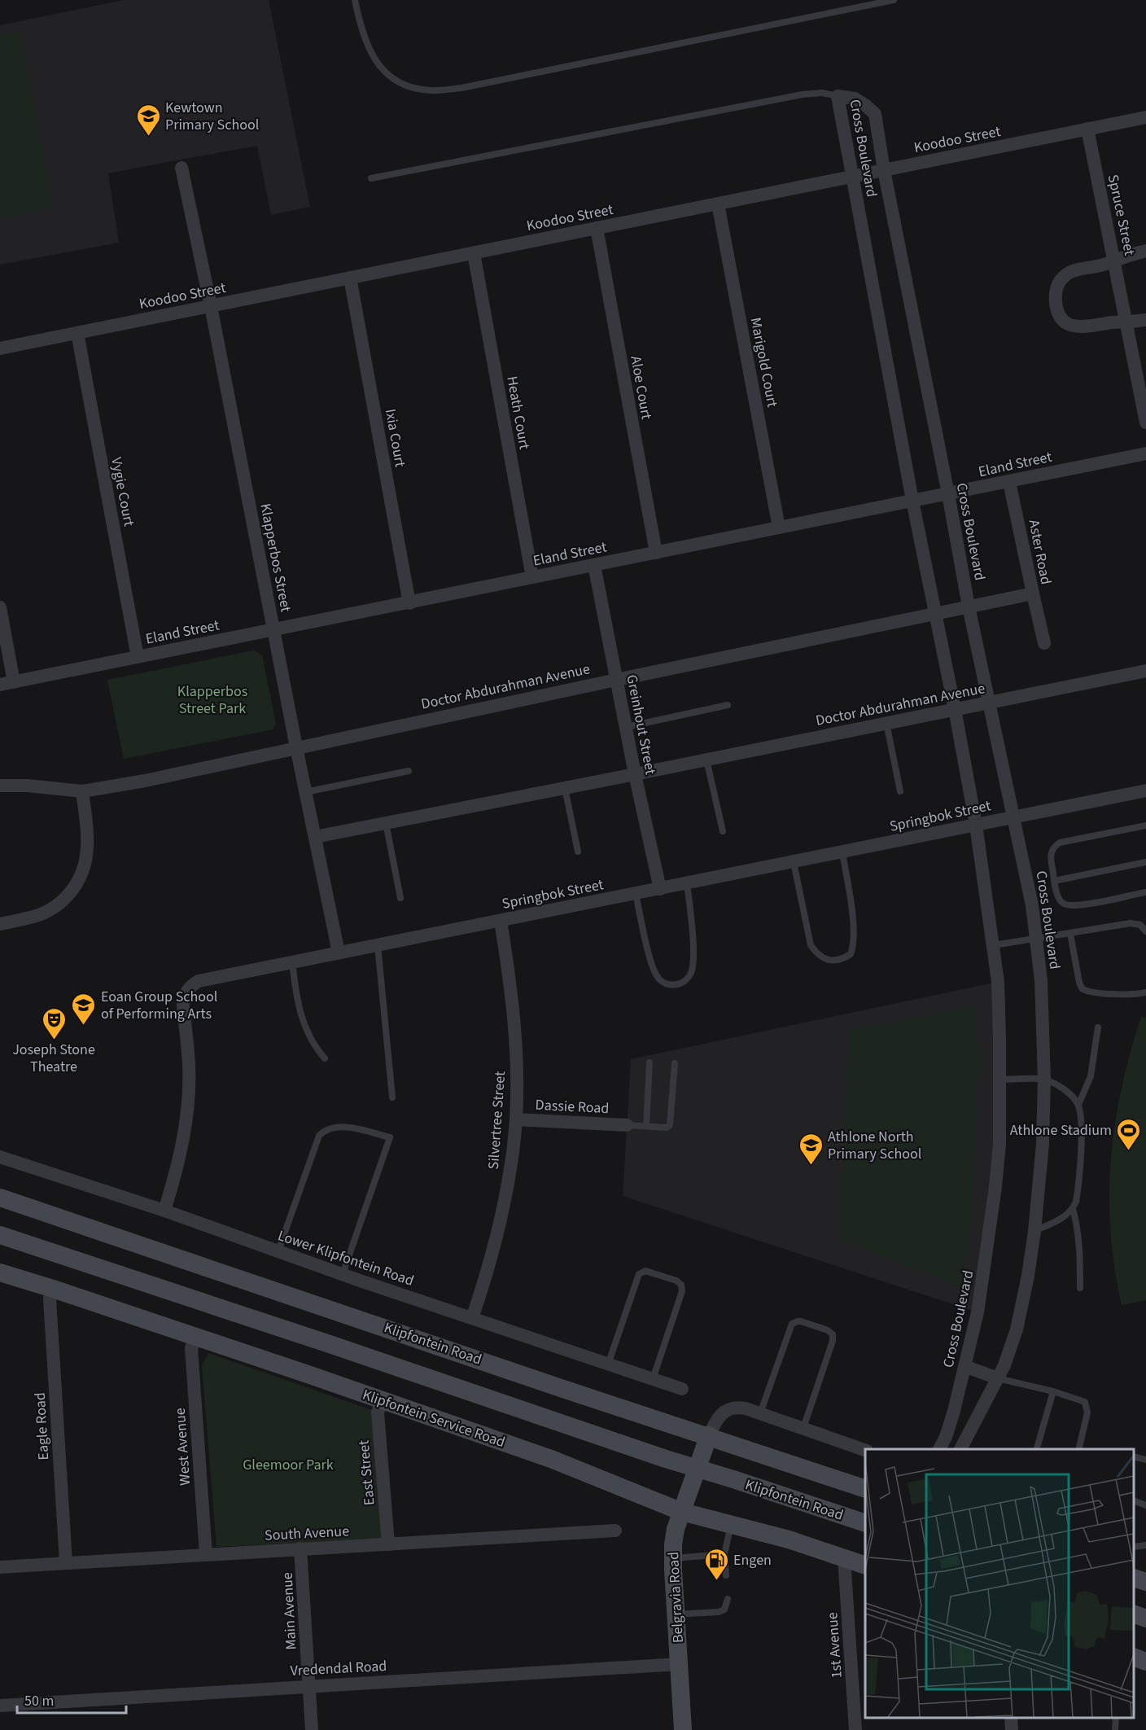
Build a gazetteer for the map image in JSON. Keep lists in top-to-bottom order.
{
  "streets": {
    "main road": ["Klipfontein Road", "Klipfontein Service Road", "Belgravia Road"],
    "street": [
      "Koodoo Street",
      "Cross Boulevard",
      "Spruce Street",
      "Marigold Court",
      "Aloe Court",
      "Heath Court",
      "Ixia Court",
      "Eland Street",
      "Vygie Court",
      "Aster Road",
      "Klapperbos Street",
      "Doctor Abdurahman Avenue",
      "Greinhout Street",
      "Springbok Street",
      "Dassie Road",
      "Silvertree Street",
      "Lower Klipfontein Road",
      "Eagle Road",
      "West Avenue",
      "East Street",
      "South Avenue",
      "Main Avenue",
      "1st Avenue",
      "Vredendal Road"
    ]
  },
  "crossings": [
    ["Koodoo Street", "Cross Boulevard"],
    ["Koodoo Street", "Spruce Street"],
    ["Koodoo Street", "Marigold Court"],
    ["Koodoo Street", "Aloe Court"],
    ["Koodoo Street", "Heath Court"],
    ["Koodoo Street", "Ixia Court"],
    ["Koodoo Street", "Vygie Court"],
    ["Koodoo Street", "Klapperbos Street"],
    ["Cross Boulevard", "Eland Street"],
    ["Cross Boulevard", "Aster Road"],
    ["Cross Boulevard", "Doctor Abdurahman Avenue"],
    ["Cross Boulevard", "Springbok Street"],
    ["Marigold Court", "Eland Street"],
    ["Aloe Court", "Eland Street"],
    ["Heath Court", "Eland Street"],
    ["Ixia Court", "Eland Street"],
    ["Eland Street", "Vygie Court"],
    ["Eland Street", "Aster Road"],
    ["Eland Street", "Klapperbos Street"],
    ["Eland Street", "Greinhout Street"],
    ["Aster Road", "Doctor Abdurahman Avenue"],
    ["Klapperbos Street", "Doctor Abdurahman Avenue"],
    ["Klapperbos Street", "Springbok Street"],
    ["Doctor Abdurahman Avenue", "Greinhout Street"],
    ["Greinhout Street", "Springbok Street"],
    ["Springbok Street", "Silvertree Street"],
    ["Springbok Street", "Lower Klipfontein Road"],
    ["Dassie Road", "Silvertree Street"],
    ["Silvertree Street", "Lower Klipfontein Road"],
    ["Klipfontein Road", "Belgravia Road"],
    ["Klipfontein Service Road", "Eagle Road"],
    ["Klipfontein Service Road", "West Avenue"],
    ["Klipfontein Service Road", "East Street"],
    ["Klipfontein Service Road", "Belgravia Road"],
    ["Klipfontein Service Road", "1st Avenue"],
    ["Eagle Road", "South Avenue"],
    ["West Avenue", "South Avenue"],
    ["East Street", "South Avenue"],
    ["South Avenue", "Main Avenue"],
    ["Belgravia Road", "Vredendal Road"],
    ["Main Avenue", "Vredendal Road"]
  ],
  "parks": ["Klapperbos Street Park", "Gleemoor Park"],
  "places": {
    "school or university": ["Kewtown Primary School", "Eoan Group School of Performing Arts", "Athlone North Primary School"],
    "theatre": ["Joseph Stone Theatre"],
    "sports": ["Athlone Stadium"],
    "fuel station": ["Engen"]
  },
  "scale_bar": "50 m"
}
